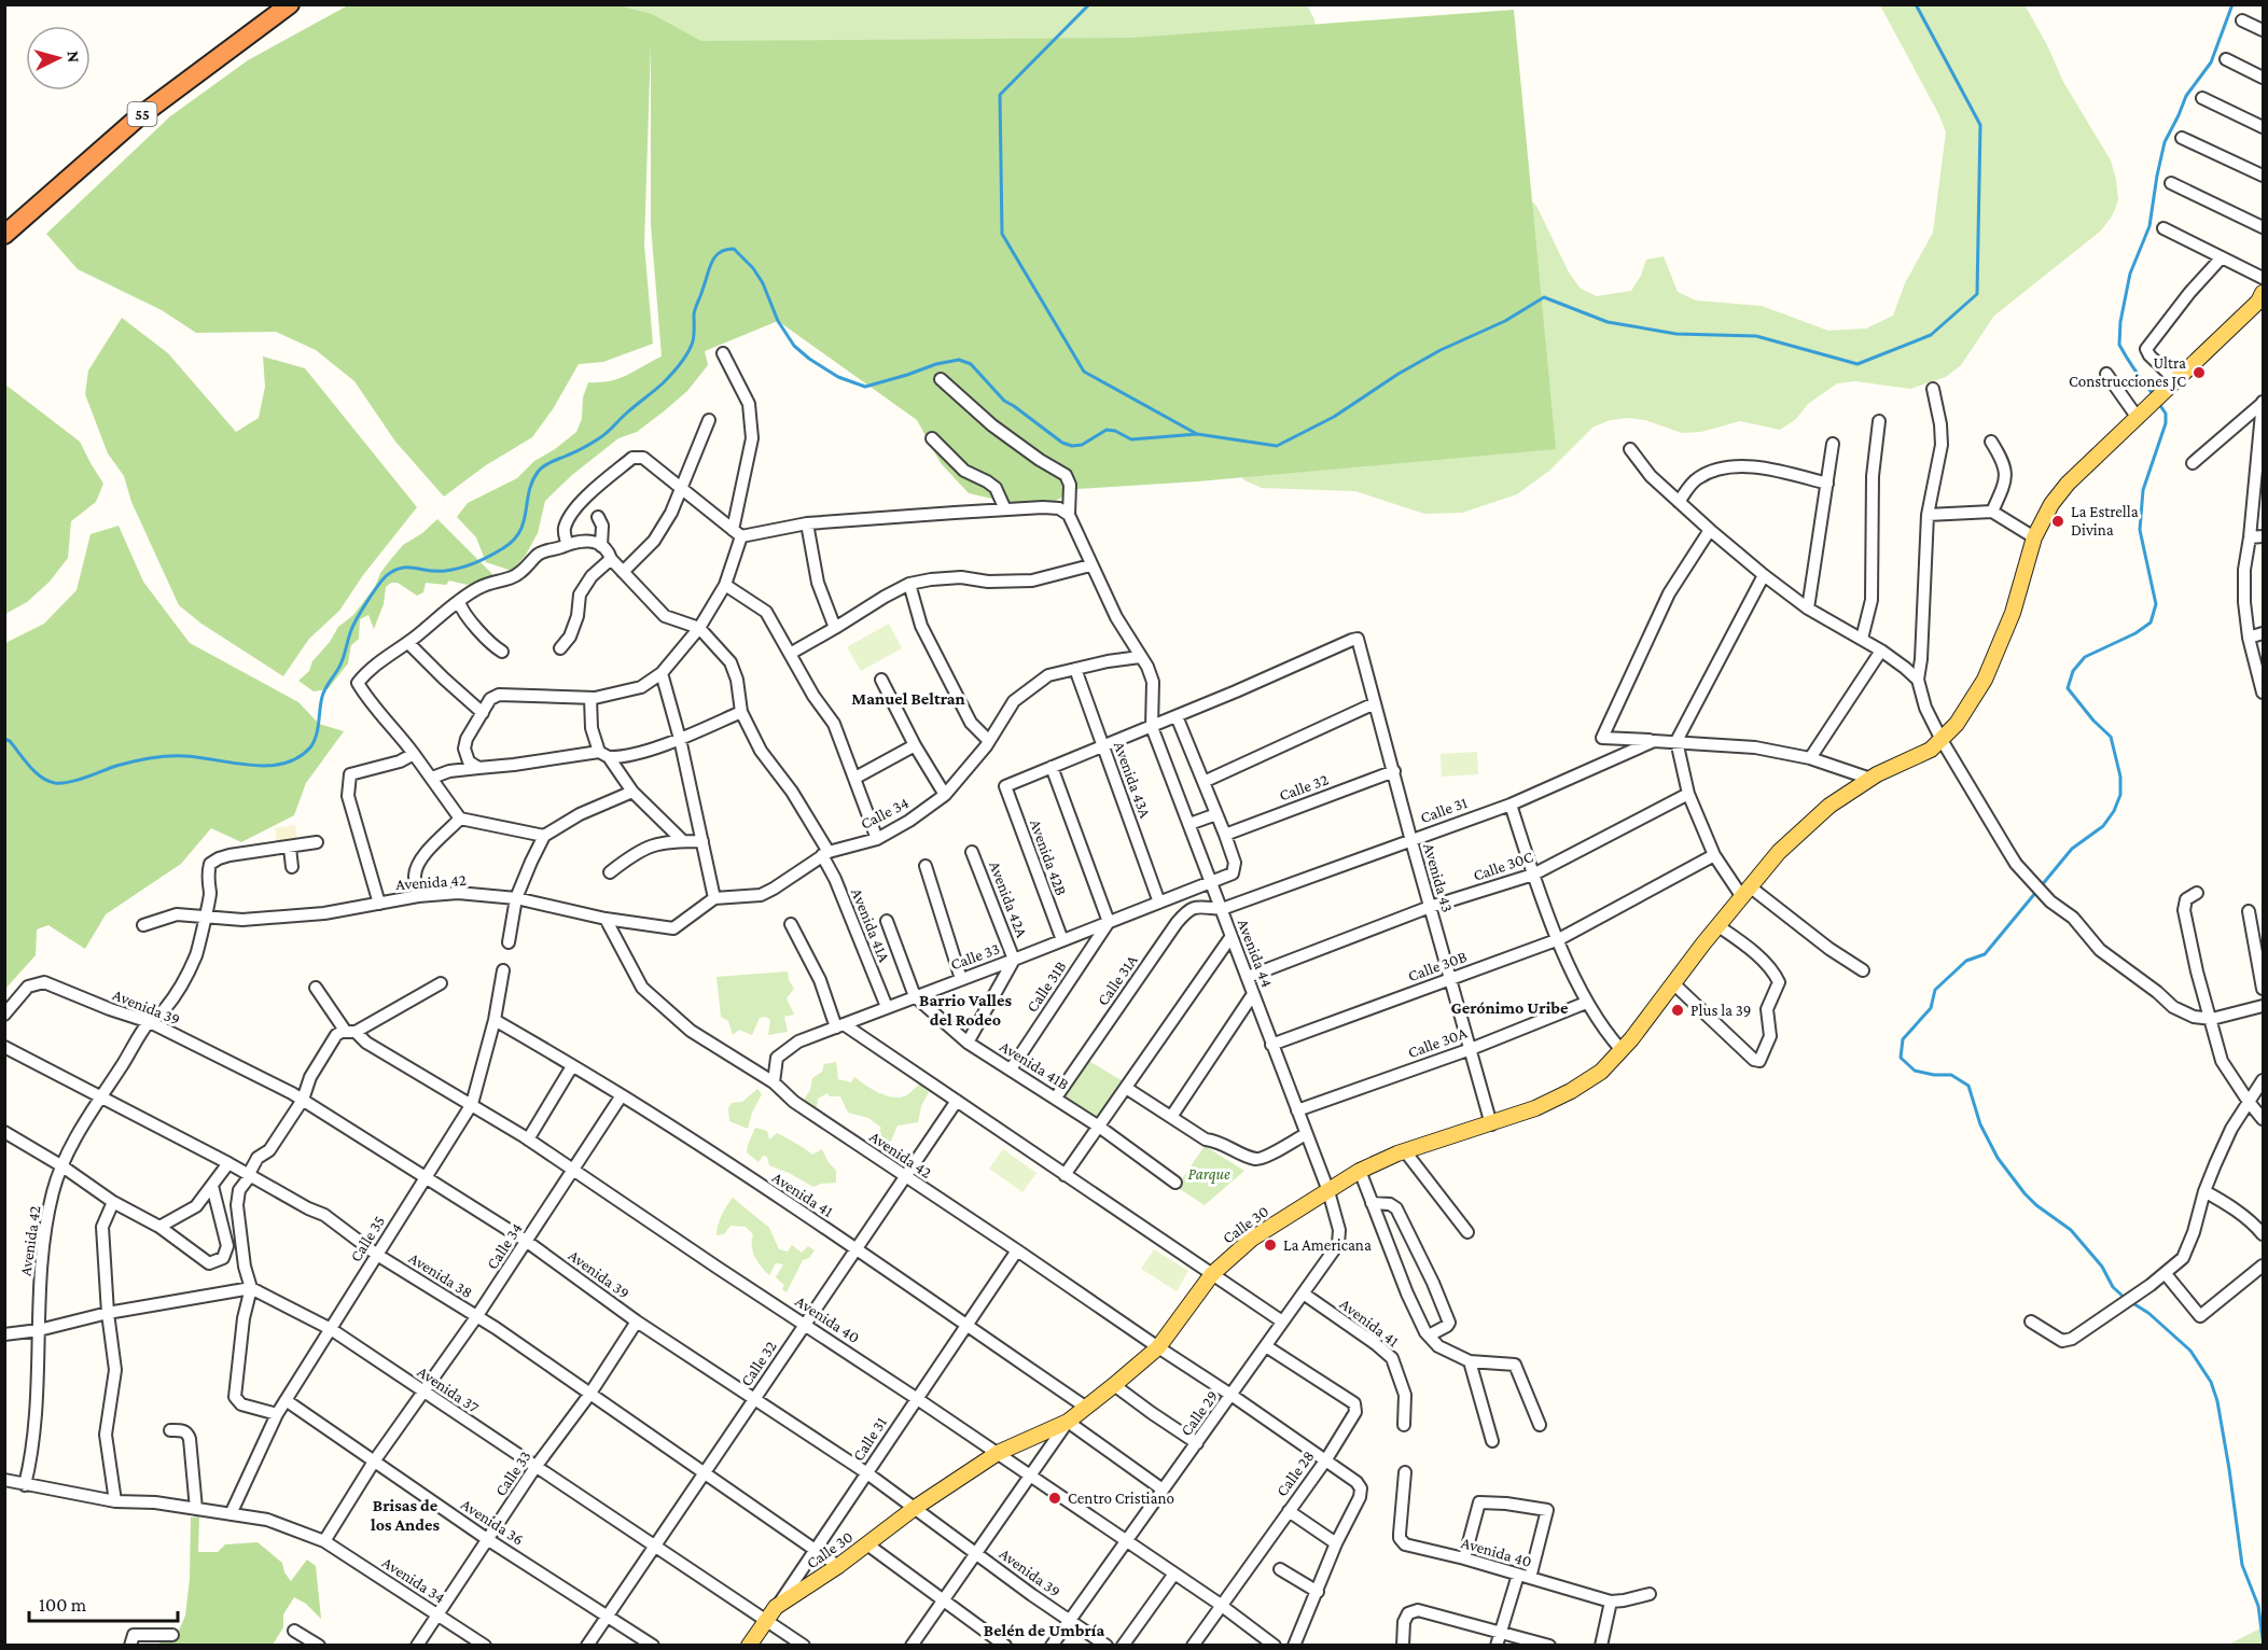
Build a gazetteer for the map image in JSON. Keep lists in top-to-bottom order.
{
  "streets": {
    "highway": ["55"],
    "main road": ["Calle 31", "Calle 30"],
    "street": [
      "Avenida 43A",
      "Calle 32",
      "Calle 34",
      "Avenida 42B",
      "Calle 30C",
      "Avenida 43",
      "Avenida 42",
      "Avenida 42A",
      "Avenida 41A",
      "Avenida 44",
      "Calle 33",
      "Calle 30B",
      "Calle 31A",
      "Calle 31B",
      "Avenida 39",
      "Calle 30A",
      "Avenida 41B",
      "Avenida 41",
      "Calle 35",
      "Avenida 38",
      "Avenida 40",
      "Avenida 37",
      "Calle 29",
      "Calle 28",
      "Avenida 36",
      "Avenida 34"
    ]
  },
  "crossings": [
    ["Avenida 43A", "Calle 34"],
    ["Avenida 43A", "Calle 33"],
    ["Calle 32", "Avenida 43"],
    ["Calle 32", "Avenida 42"],
    ["Calle 32", "Calle 33"],
    ["Calle 32", "Avenida 39"],
    ["Calle 32", "Avenida 41"],
    ["Calle 32", "Avenida 38"],
    ["Calle 32", "Avenida 40"],
    ["Calle 32", "Avenida 37"],
    ["Calle 32", "Avenida 36"],
    ["Calle 31", "Avenida 43"],
    ["Calle 31", "Avenida 42"],
    ["Calle 31", "Avenida 44"],
    ["Calle 31", "Calle 31A"],
    ["Calle 31", "Avenida 39"],
    ["Calle 31", "Avenida 41"],
    ["Calle 31", "Calle 30"],
    ["Calle 31", "Avenida 38"],
    ["Calle 31", "Avenida 40"],
    ["Calle 31", "Avenida 37"],
    ["Calle 34", "Avenida 41A"],
    ["Calle 34", "Avenida 39"],
    ["Calle 34", "Avenida 41"],
    ["Calle 34", "Avenida 38"],
    ["Calle 34", "Avenida 40"],
    ["Calle 34", "Avenida 37"],
    ["Calle 34", "Avenida 36"],
    ["Calle 34", "Avenida 34"],
    ["Avenida 42B", "Calle 33"],
    ["Calle 30C", "Avenida 43"],
    ["Calle 30C", "Avenida 44"],
    ["Avenida 43", "Calle 30B"],
    ["Avenida 43", "Calle 30A"],
    ["Avenida 43", "Calle 30"],
    ["Avenida 42", "Calle 33"],
    ["Avenida 42", "Avenida 39"],
    ["Avenida 42", "Calle 30"],
    ["Avenida 42", "Avenida 38"],
    ["Avenida 42A", "Calle 33"],
    ["Avenida 41A", "Calle 33"],
    ["Avenida 44", "Calle 33"],
    ["Avenida 44", "Calle 30B"],
    ["Avenida 44", "Calle 31A"],
    ["Avenida 44", "Calle 30A"],
    ["Avenida 44", "Calle 30"],
    ["Avenida 44", "Calle 29"],
    ["Calle 33", "Calle 31B"],
    ["Calle 33", "Avenida 39"],
    ["Calle 33", "Avenida 41B"],
    ["Calle 33", "Avenida 38"],
    ["Calle 33", "Avenida 37"],
    ["Calle 33", "Avenida 36"],
    ["Calle 33", "Avenida 34"],
    ["Calle 31A", "Avenida 41B"],
    ["Calle 31B", "Avenida 41B"],
    ["Avenida 39", "Calle 30"],
    ["Avenida 39", "Calle 35"],
    ["Avenida 39", "Calle 29"],
    ["Avenida 41", "Calle 30"],
    ["Avenida 41", "Calle 35"],
    ["Avenida 41", "Calle 29"],
    ["Calle 30", "Avenida 38"],
    ["Calle 30", "Avenida 40"],
    ["Calle 30", "Calle 29"],
    ["Calle 35", "Avenida 38"],
    ["Calle 35", "Avenida 40"],
    ["Calle 35", "Avenida 37"],
    ["Calle 35", "Avenida 36"],
    ["Avenida 40", "Calle 29"],
    ["Avenida 40", "Calle 28"],
    ["Calle 29", "Calle 28"]
  ],
  "districts": [
    "Manuel Beltran",
    "Barrio Valles del Rodeo",
    "Gerónimo Uribe",
    "Brisas de los Andes",
    "Belén de Umbría"
  ],
  "parks": ["Parque"],
  "places": [
    "Ultra Construcciones JC",
    "La Estrella Divina",
    "Plus la 39",
    "La Americana",
    "Centro Cristiano"
  ],
  "scale_bar": "100 m",
  "north": "right"
}
